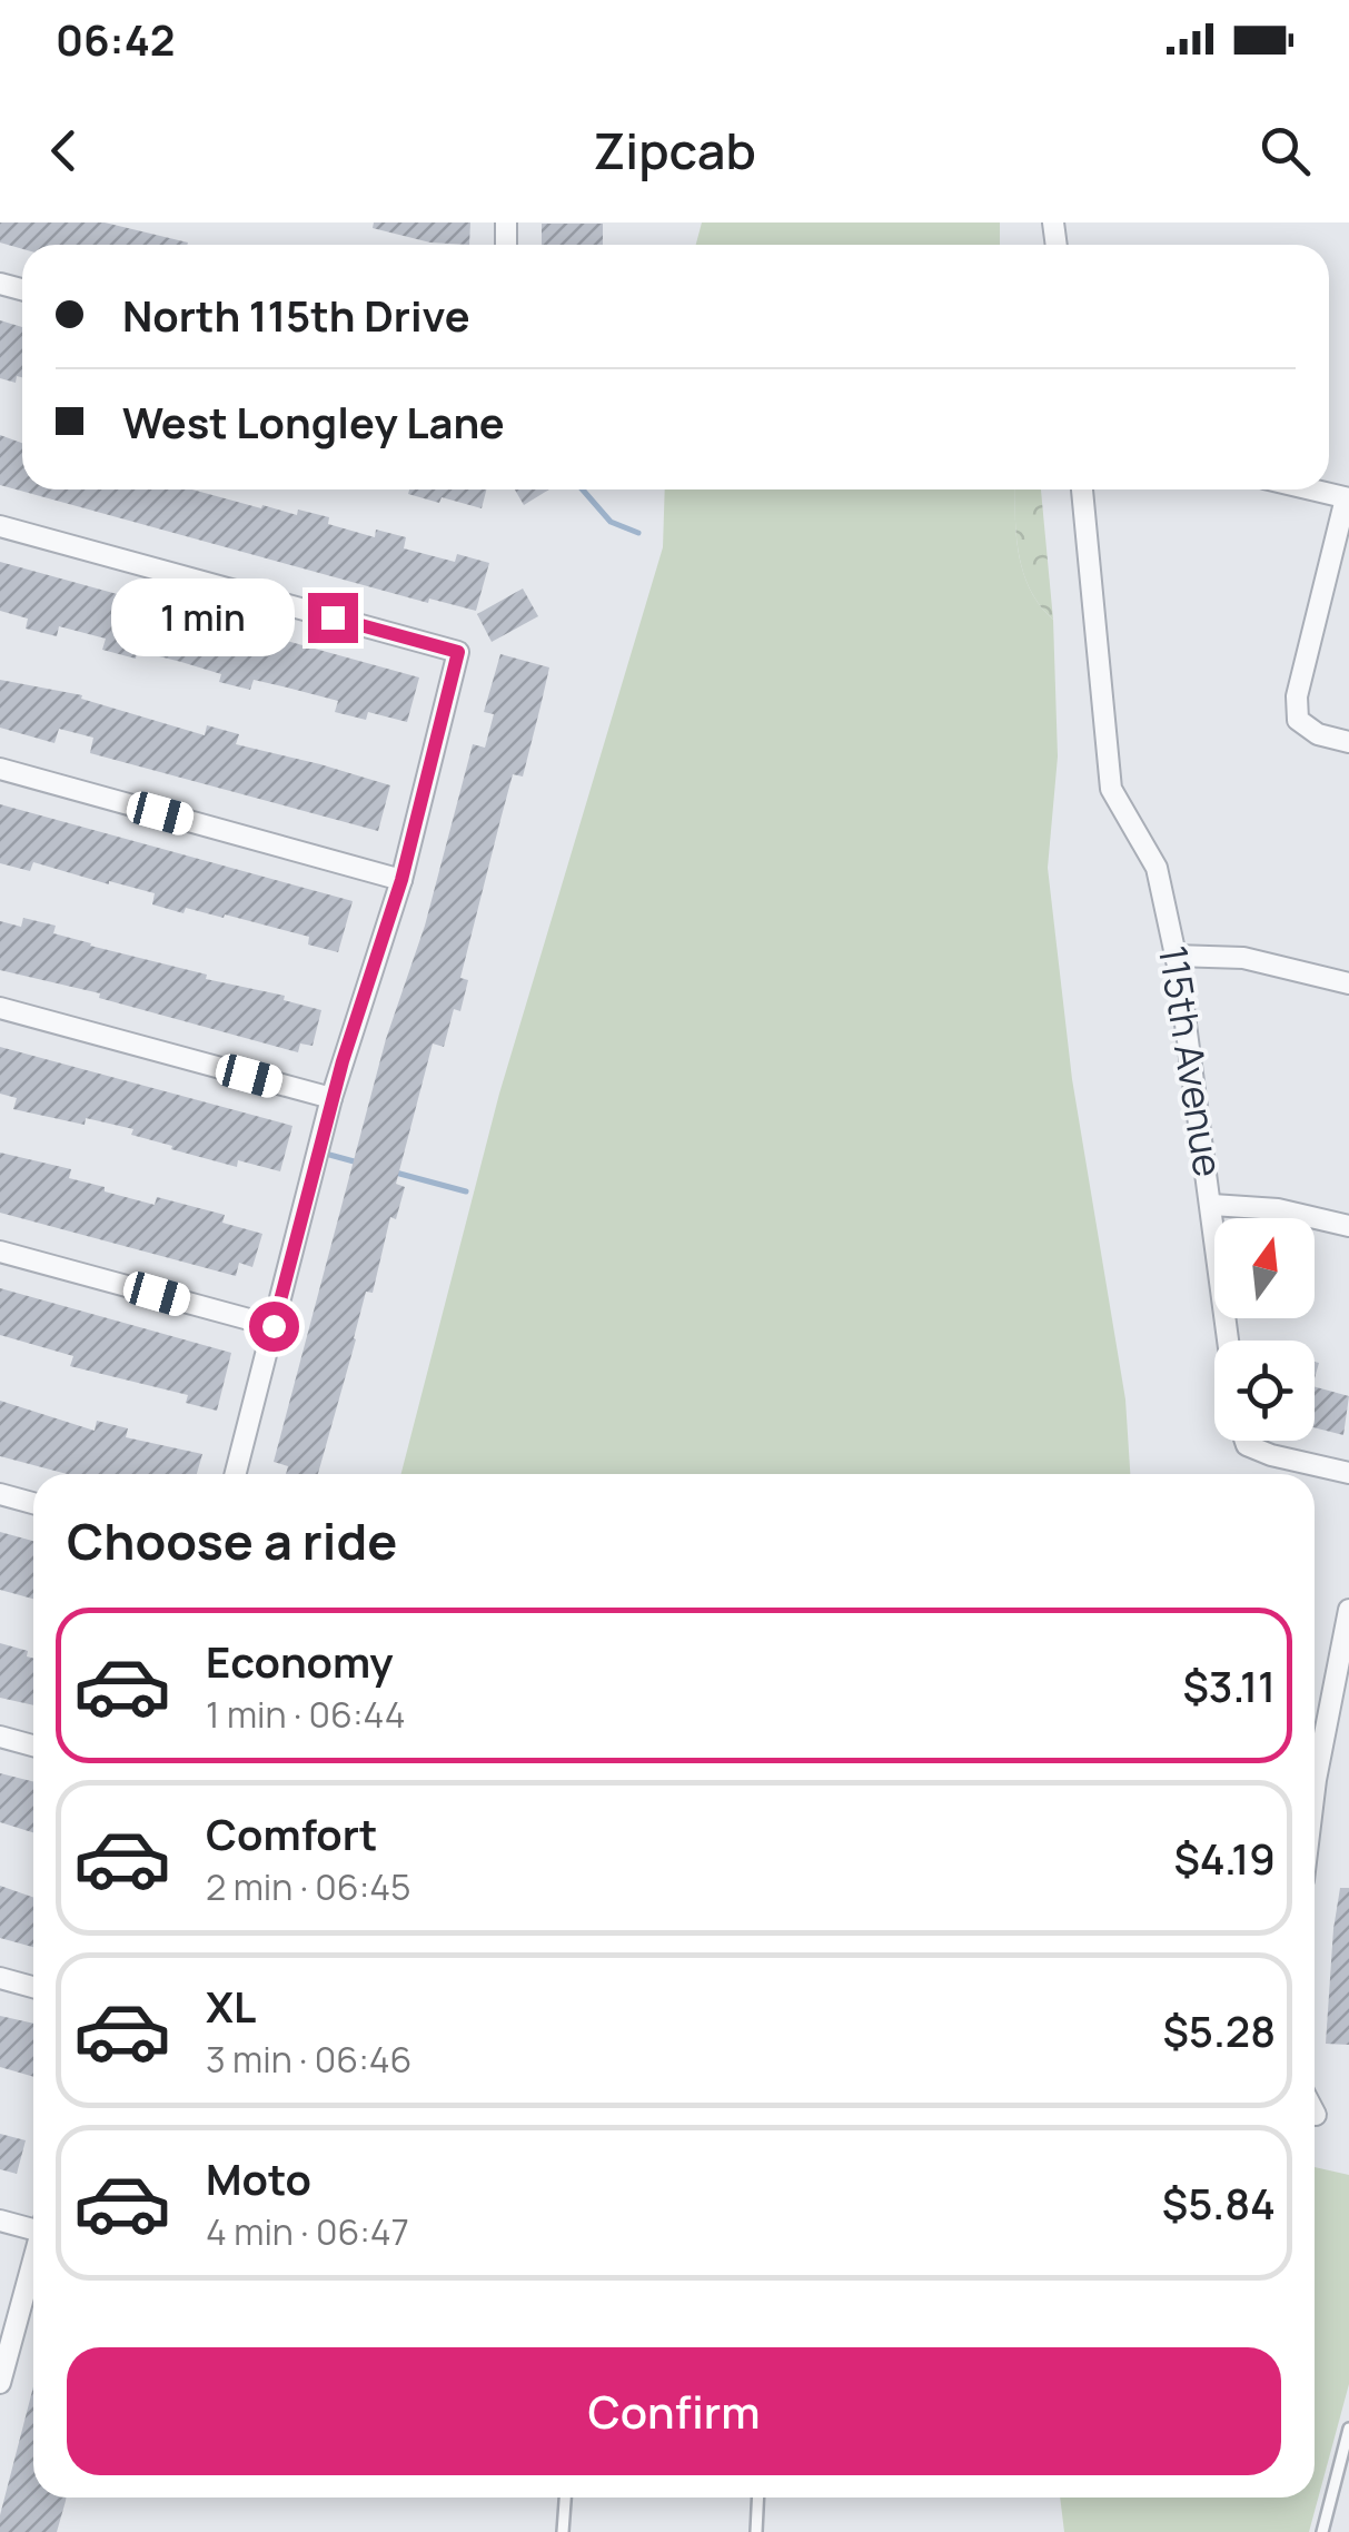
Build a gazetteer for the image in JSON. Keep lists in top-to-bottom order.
{
  "streets": {
    "street": ["115th Avenue"]
  },
  "north": "top",
  "page": {
    "status": "06:42",
    "header": "Zipcab",
    "banner": ["North 115th Drive", "West Longley Lane"],
    "bubble": "1 min",
    "heading": "Choose a ride",
    "list": [
      {
        "name": "Economy",
        "note": "1 min · 06:44",
        "value": "$3.11"
      },
      {
        "name": "Comfort",
        "note": "2 min · 06:45",
        "value": "$4.19"
      },
      {
        "name": "XL",
        "note": "3 min · 06:46",
        "value": "$5.28"
      },
      {
        "name": "Moto",
        "note": "4 min · 06:47",
        "value": "$5.84"
      }
    ],
    "buttons": "Confirm"
  }
}
